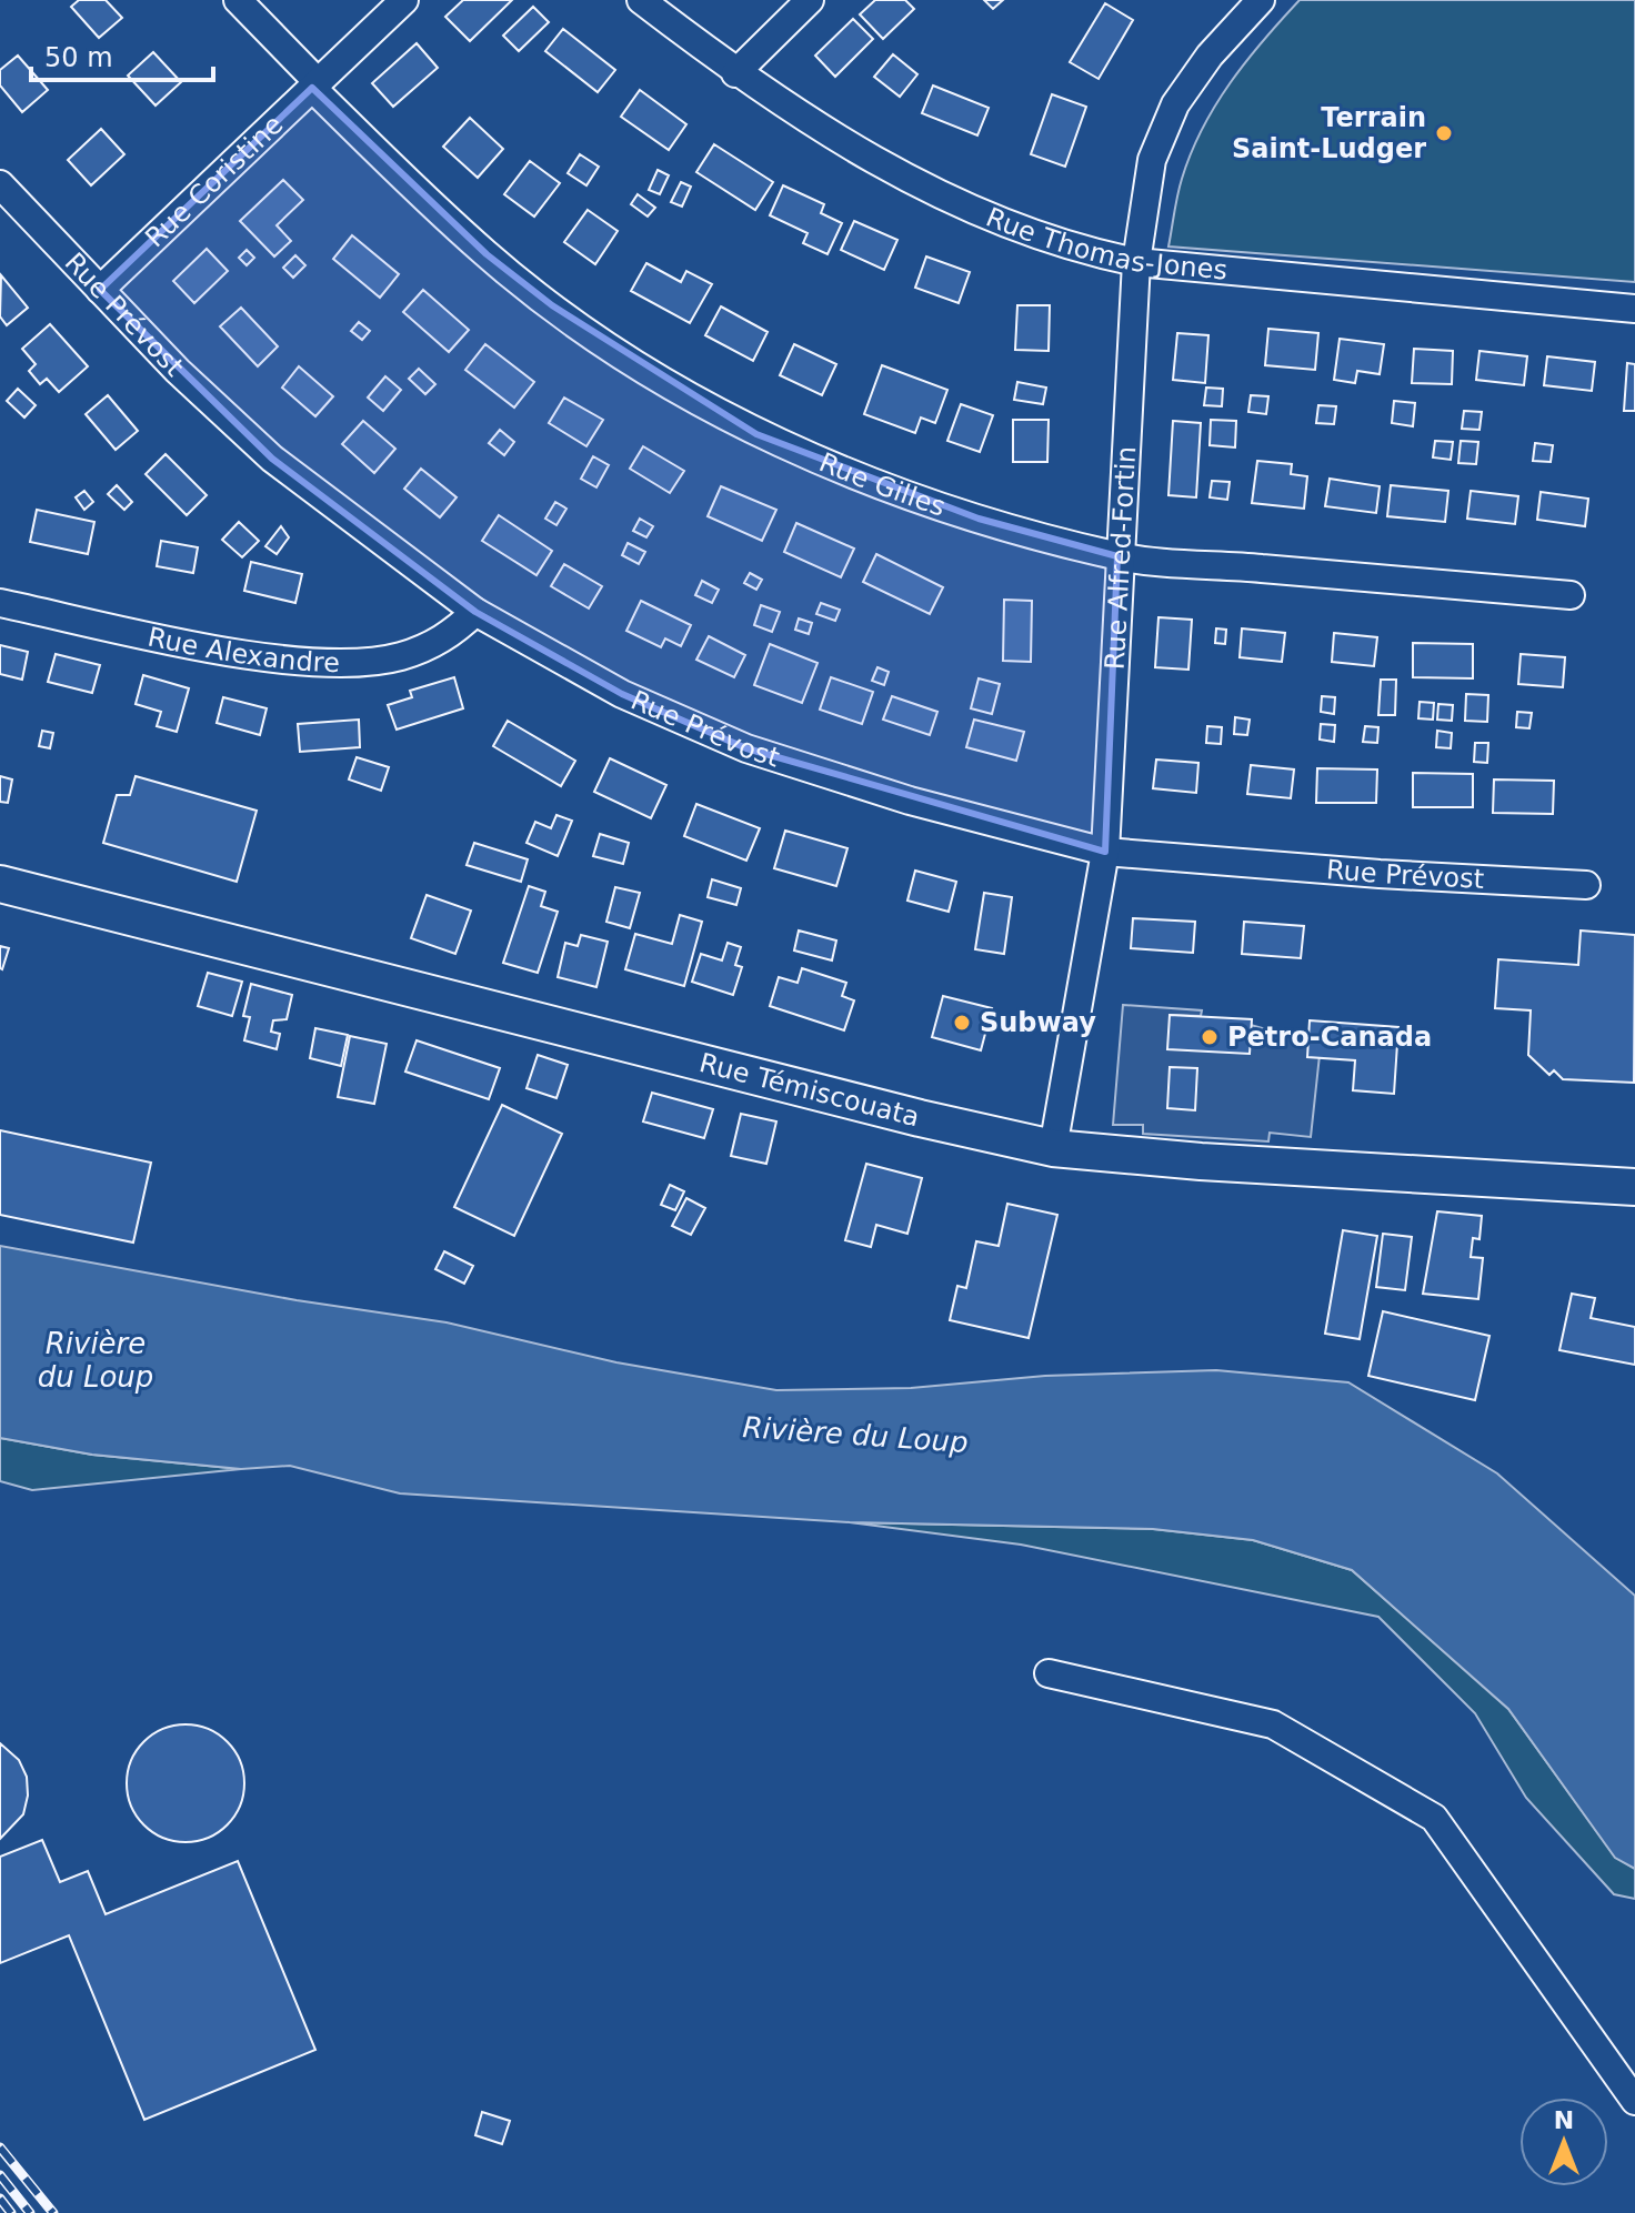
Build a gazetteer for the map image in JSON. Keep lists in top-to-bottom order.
{
  "streets": {
    "main road": ["Rue Témiscouata"],
    "street": [
      "Rue Coristine",
      "Rue Thomas-Jones",
      "Rue Prévost",
      "Rue Gilles",
      "Rue Alfred-Fortin",
      "Rue Alexandre"
    ]
  },
  "crossings": [
    ["Rue Coristine", "Rue Prévost"],
    ["Rue Coristine", "Rue Gilles"],
    ["Rue Thomas-Jones", "Rue Alfred-Fortin"],
    ["Rue Prévost", "Rue Alfred-Fortin"],
    ["Rue Prévost", "Rue Alexandre"],
    ["Rue Gilles", "Rue Alfred-Fortin"],
    ["Rue Alfred-Fortin", "Rue Témiscouata"]
  ],
  "water": ["Rivière du Loup"],
  "places": ["Terrain Saint-Ludger", "Subway", "Petro-Canada"],
  "scale_bar": "50 m",
  "north": "top"
}
